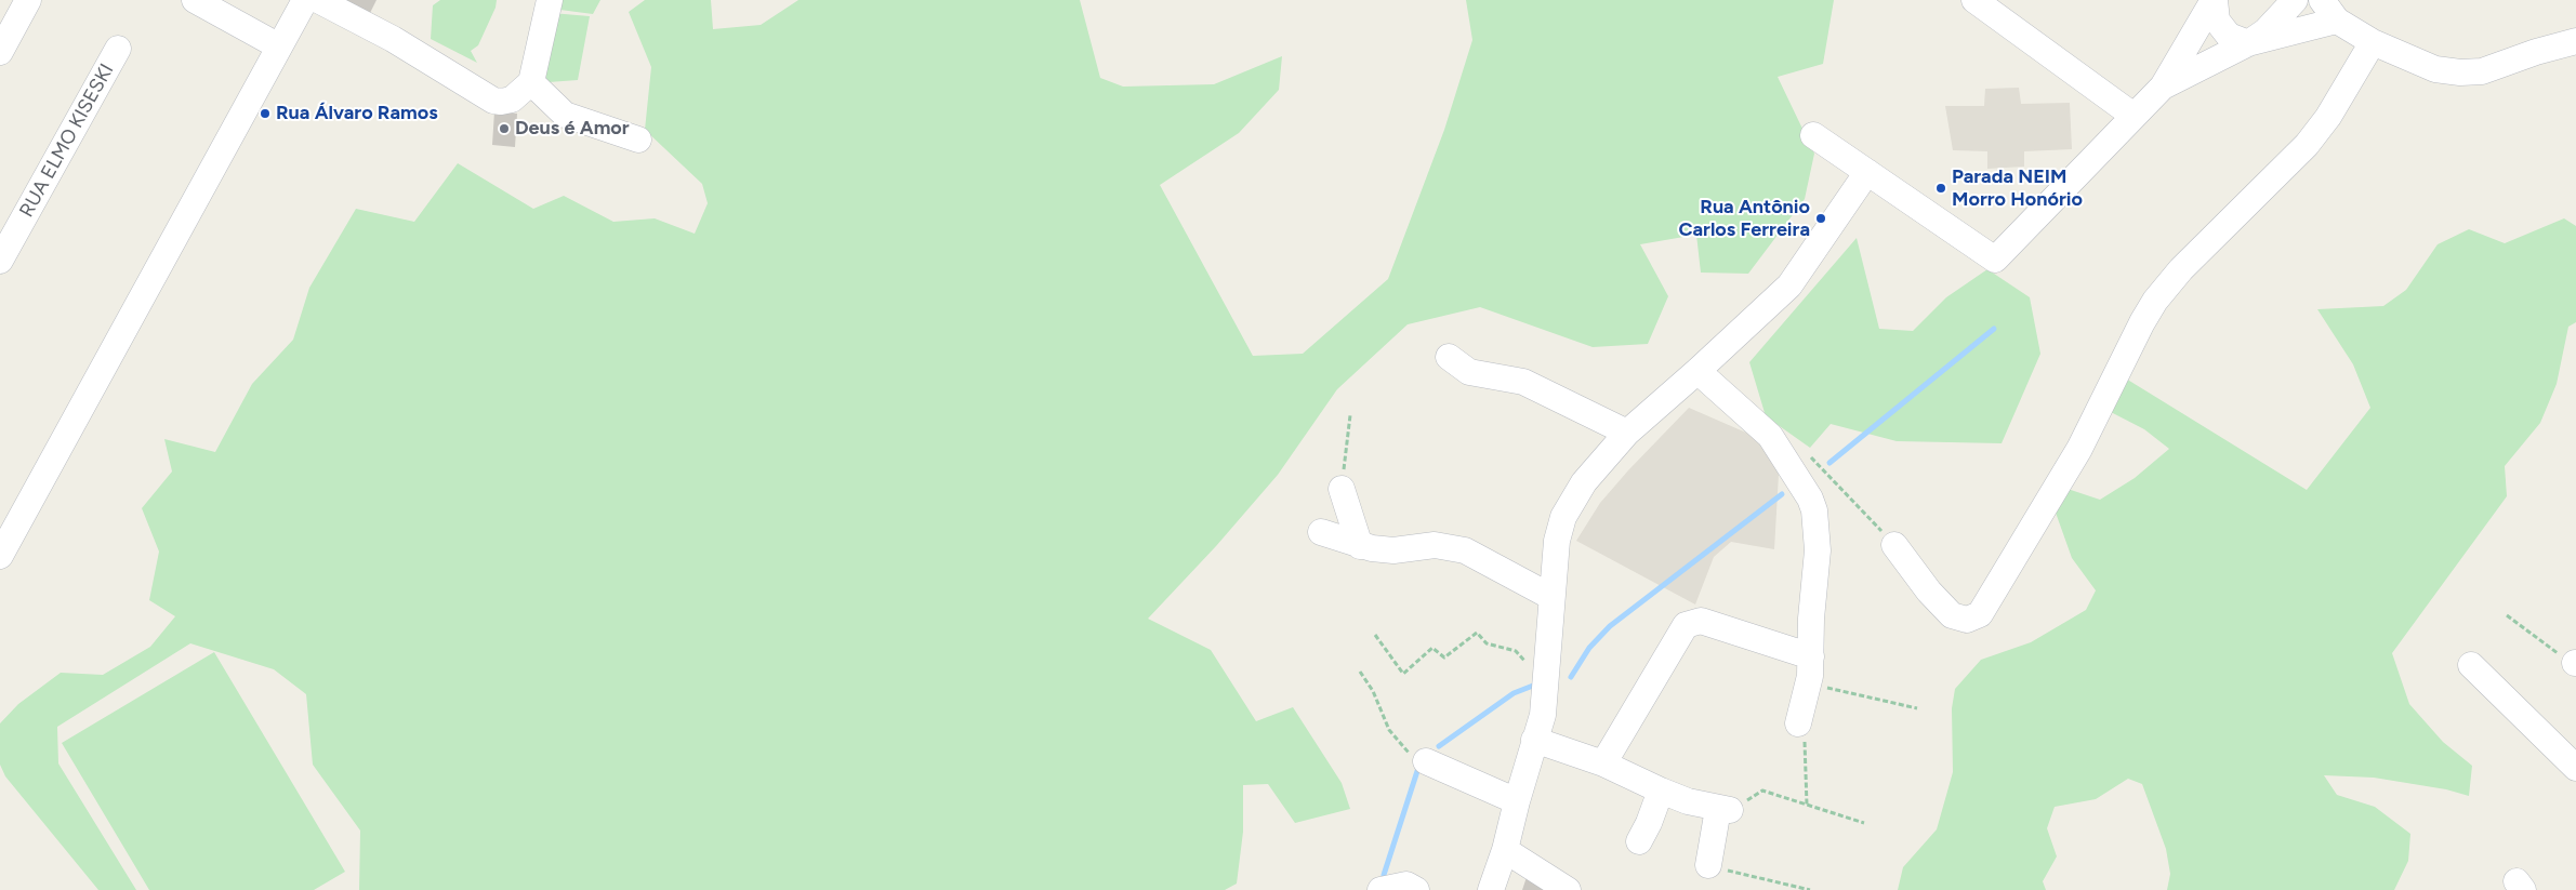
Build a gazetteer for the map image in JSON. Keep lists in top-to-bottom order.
{
  "streets": {
    "street": ["RUA ELMO KISESKI"]
  },
  "places": [
    "Rua Álvaro Ramos",
    "Deus é Amor",
    "Parada NEIM Morro Honório",
    "Rua Antônio Carlos Ferreira"
  ]
}
